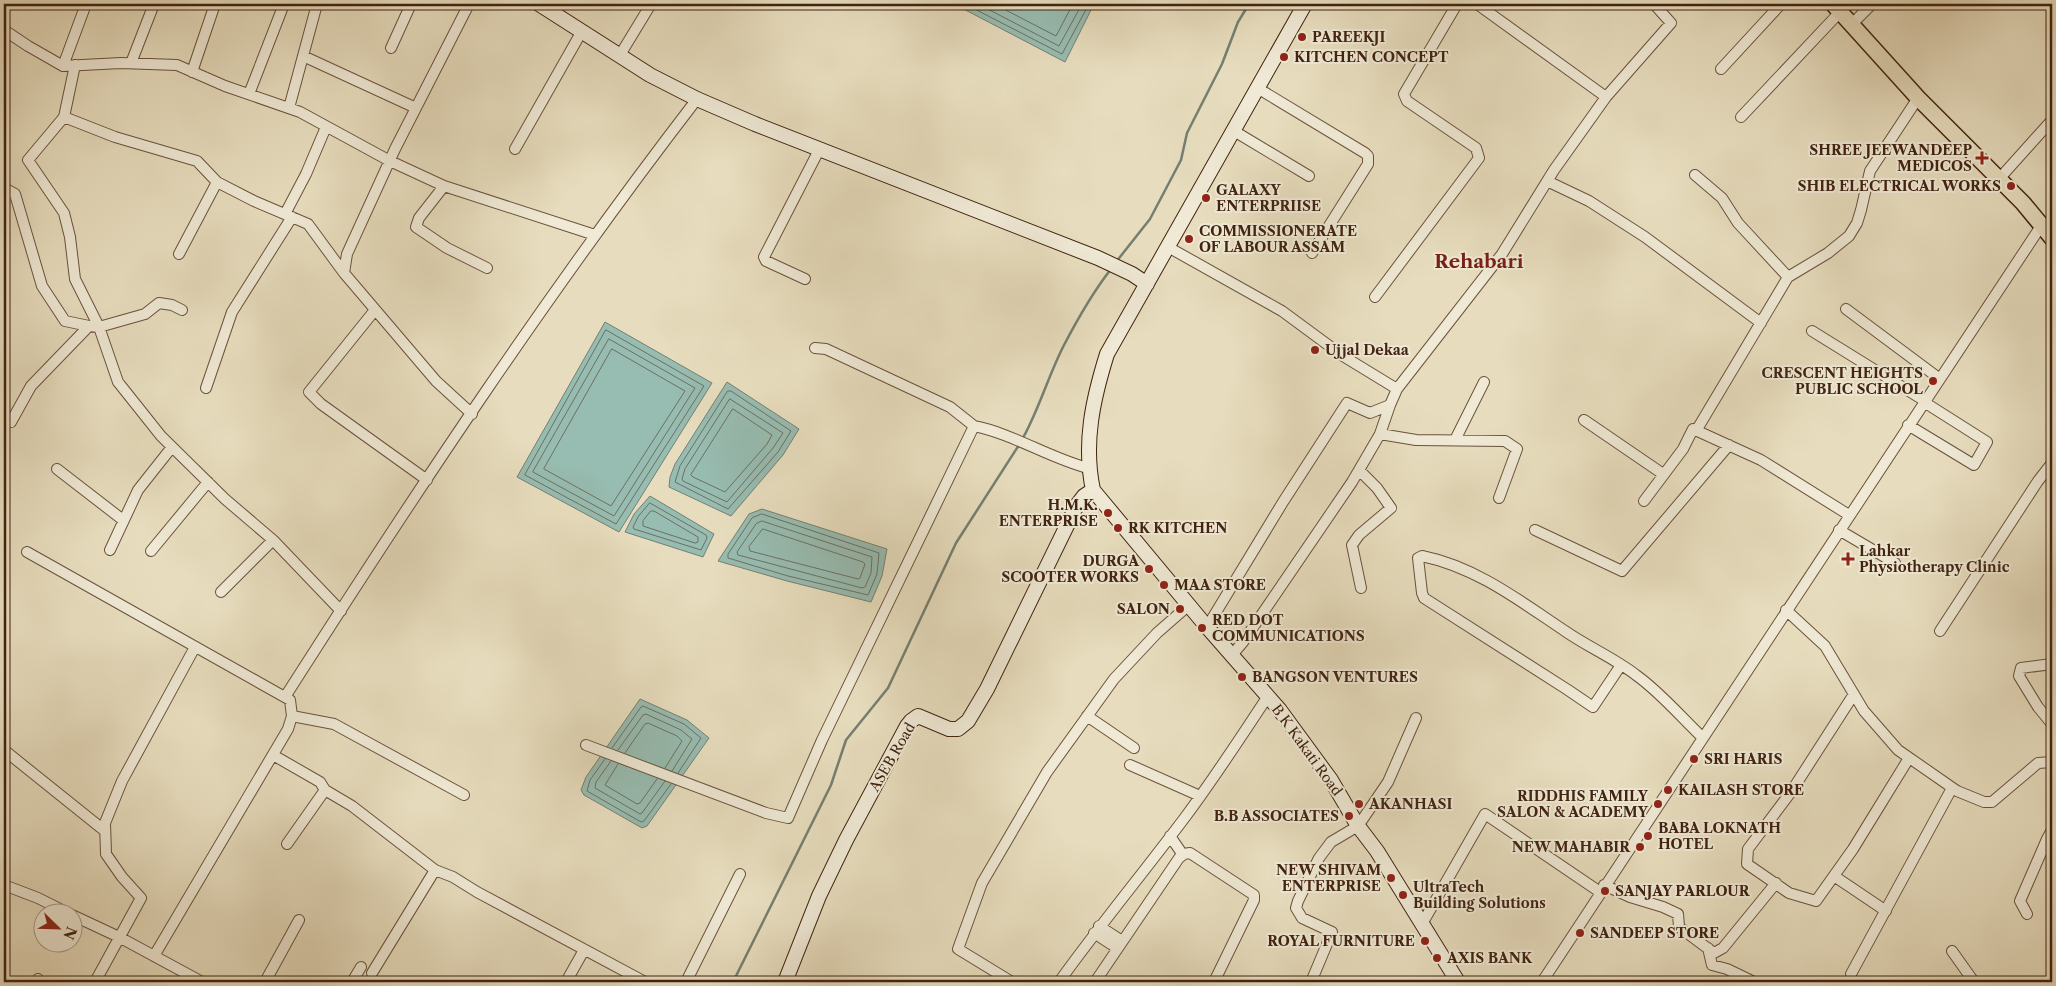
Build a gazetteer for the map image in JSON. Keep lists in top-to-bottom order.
{
  "streets": {
    "street": ["B K Kakati Road", "ASEB Road"]
  },
  "crossings": [
    ["B K Kakati Road", "ASEB Road"]
  ],
  "districts": ["Rehabari"],
  "places": {
    "other": [
      "PAREEKJI",
      "KITCHEN CONCEPT",
      "SHIB ELECTRICAL WORKS",
      "GALAXY ENTERPRIISE",
      "COMMISSIONERATE OF LABOUR ASSAM",
      "Ujjal Dekaa",
      "CRESCENT HEIGHTS PUBLIC SCHOOL",
      "H.M.K. ENTERPRISE",
      "RK KITCHEN",
      "DURGA SCOOTER WORKS",
      "MAA STORE",
      "SALON",
      "RED DOT COMMUNICATIONS",
      "BANGSON VENTURES",
      "SRI HARIS",
      "KAILASH STORE",
      "AKANHASI",
      "RIDDHIS FAMILY SALON & ACADEMY",
      "B.B ASSOCIATES",
      "BABA LOKNATH HOTEL",
      "NEW MAHABIR",
      "NEW SHIVAM ENTERPRISE",
      "SANJAY PARLOUR",
      "UltraTech Building Solutions",
      "SANDEEP STORE",
      "ROYAL FURNITURE",
      "AXIS BANK"
    ],
    "health": ["SHREE JEEWANDEEP MEDICOS", "Lahkar Physiotherapy Clinic"]
  },
  "north": "bottom right"
}
